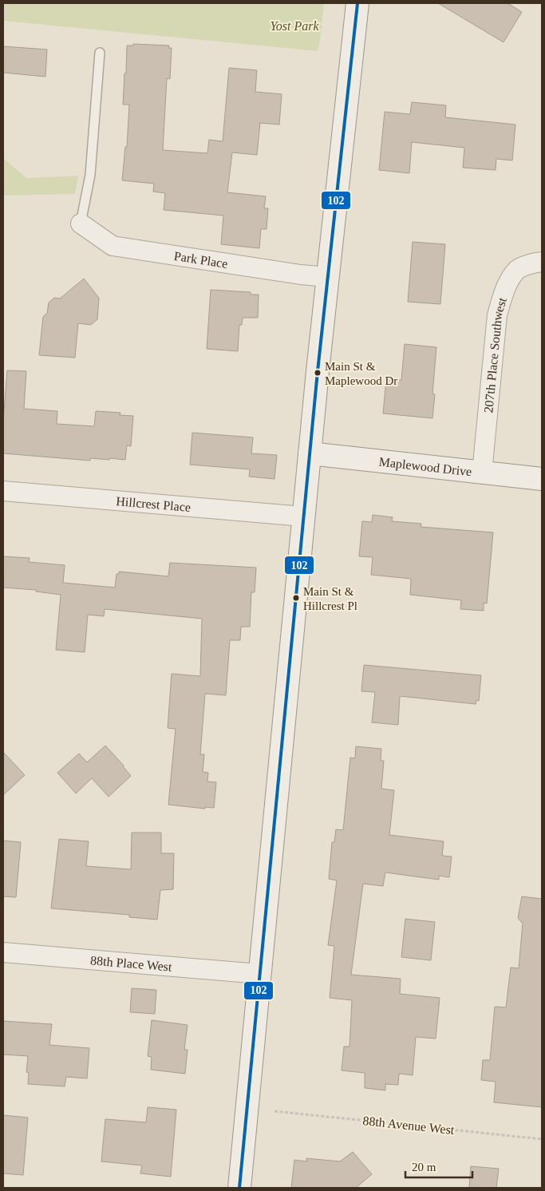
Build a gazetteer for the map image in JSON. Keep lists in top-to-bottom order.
{
  "streets": {
    "main road": ["Maplewood Drive"],
    "street": [
      "Park Place",
      "207th Place Southwest",
      "Hillcrest Place",
      "88th Place West"
    ],
    "path": ["88th Avenue West"]
  },
  "crossings": [
    ["207th Place Southwest", "Maplewood Drive"]
  ],
  "parks": ["Yost Park"],
  "places": ["Main St & Maplewood Dr", "Main St & Hillcrest Pl"],
  "lines": ["transit line 102"],
  "scale_bar": "20 m"
}
